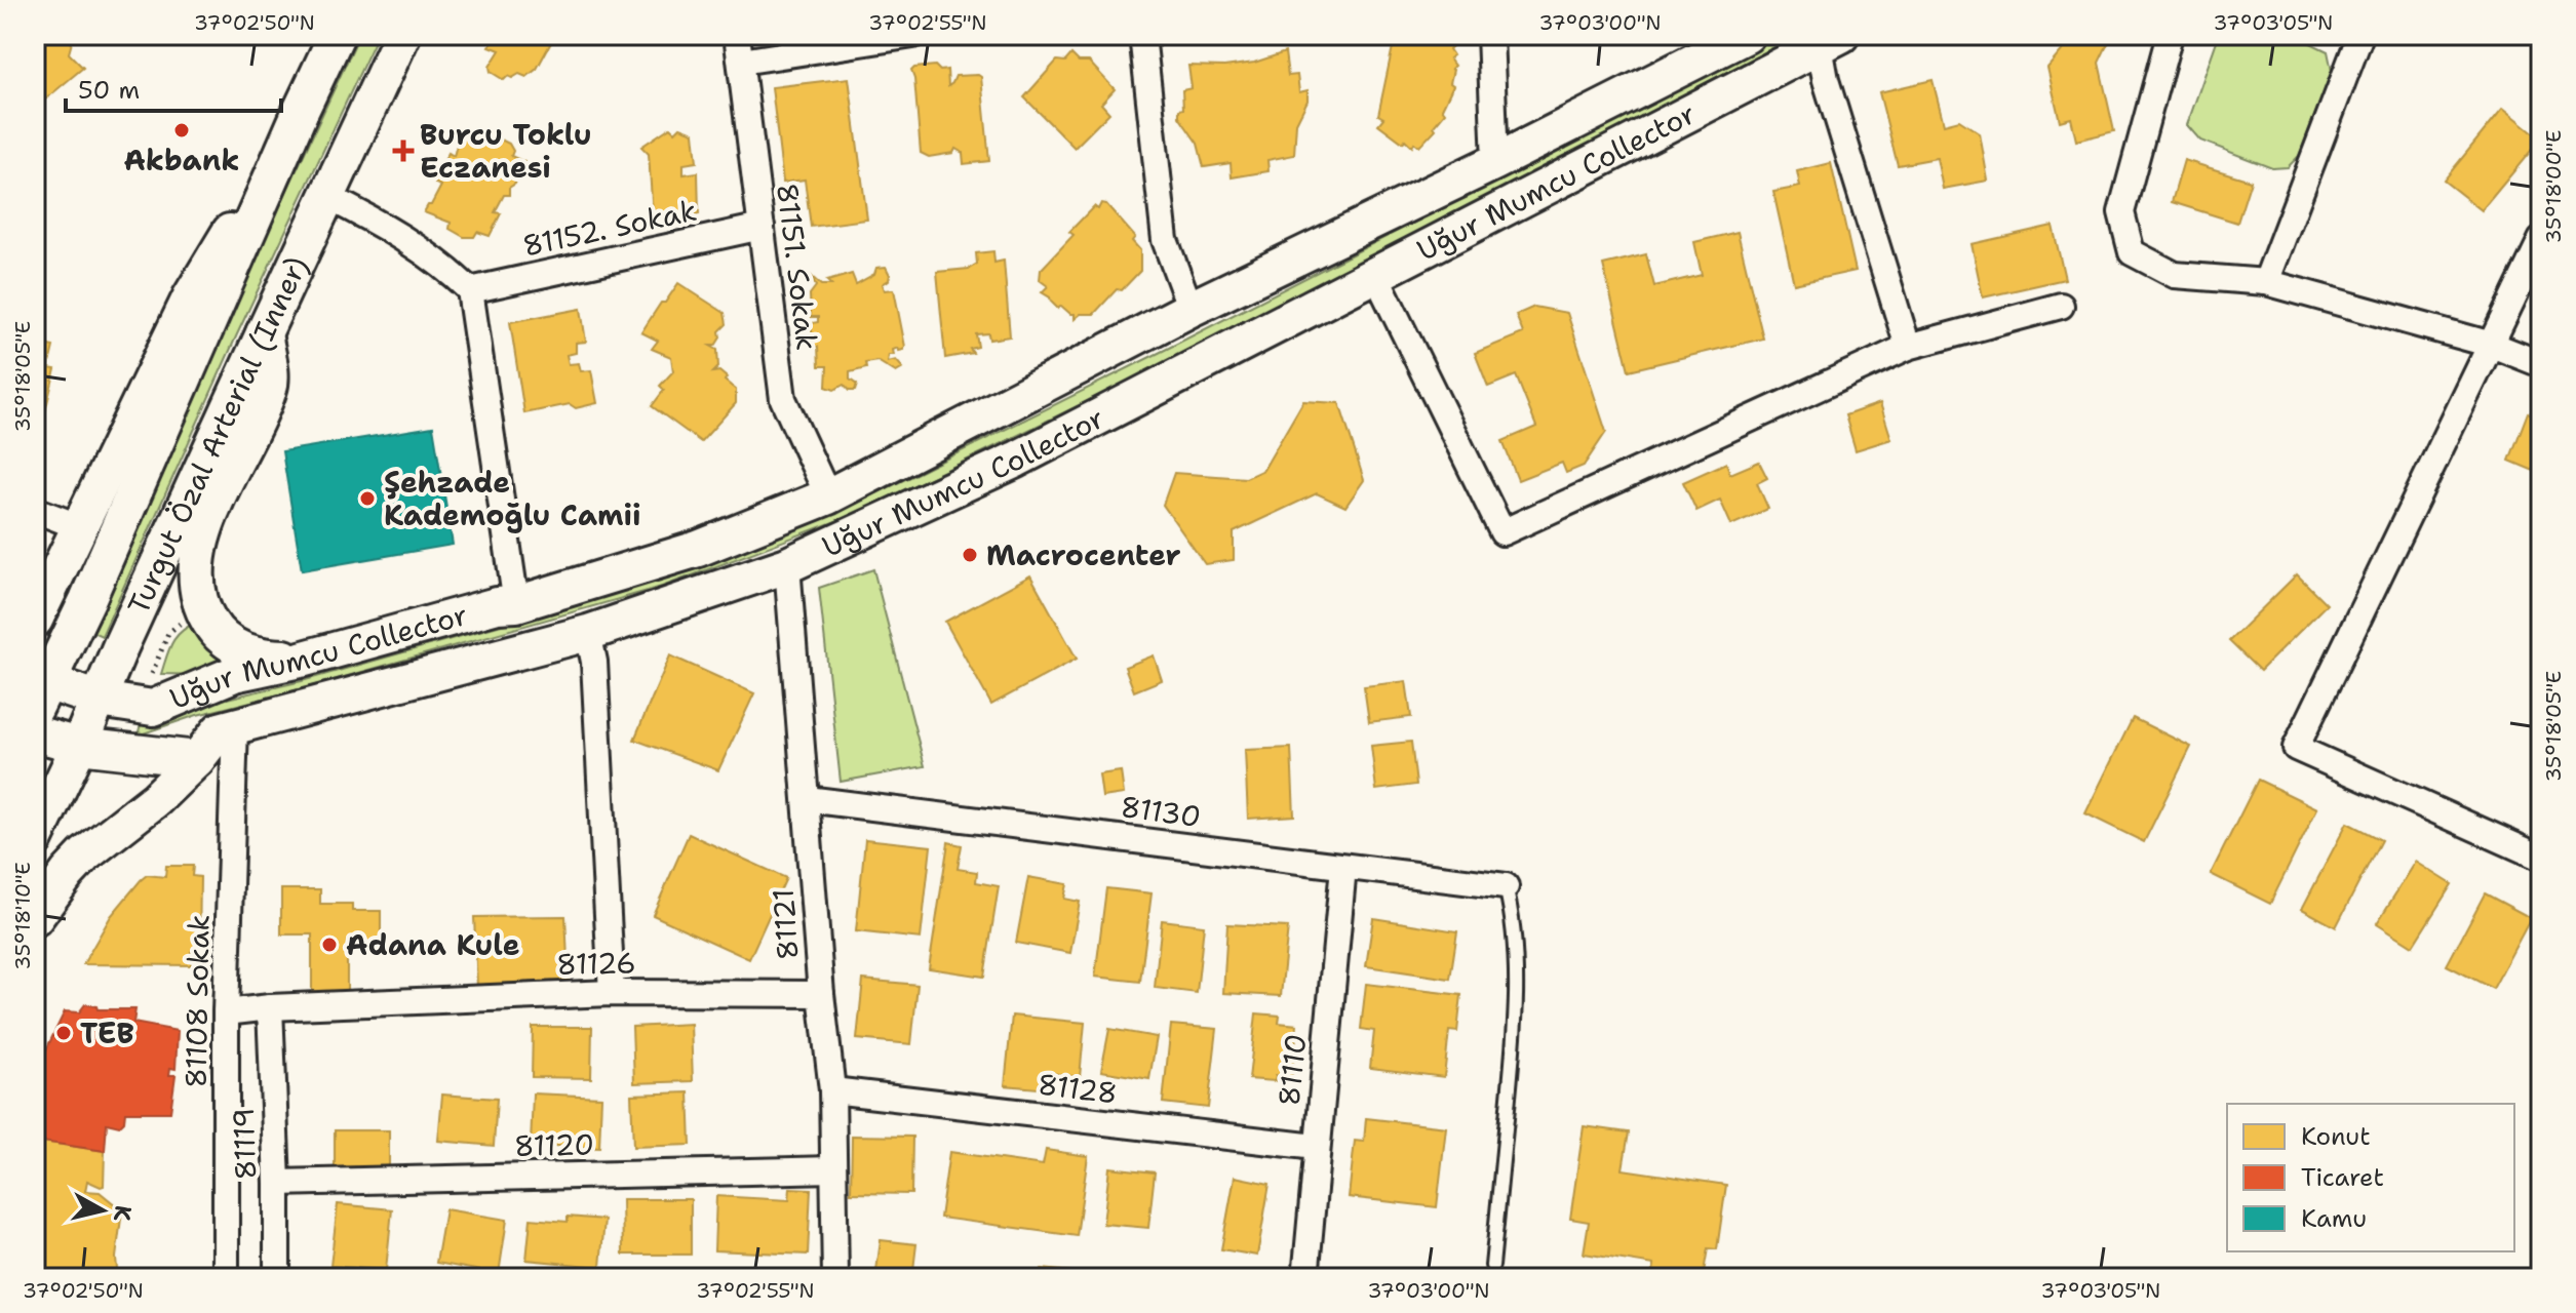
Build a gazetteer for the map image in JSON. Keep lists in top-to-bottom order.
{
  "streets": {
    "street": [
      "Uğur Mumcu Collector",
      "81152. Sokak",
      "81151. Sokak",
      "Turgut Özal Arterial (Inner)",
      "81130",
      "81121",
      "81126",
      "81108 Sokak",
      "81110",
      "81128",
      "81119",
      "81120"
    ]
  },
  "crossings": [
    ["Uğur Mumcu Collector", "81151. Sokak"],
    ["Uğur Mumcu Collector", "Turgut Özal Arterial (Inner)"],
    ["Uğur Mumcu Collector", "81121"],
    ["Uğur Mumcu Collector", "81108 Sokak"],
    ["81152. Sokak", "81151. Sokak"],
    ["81130", "81121"],
    ["81130", "81110"],
    ["81121", "81126"],
    ["81121", "81128"],
    ["81121", "81120"],
    ["81126", "81108 Sokak"],
    ["81126", "81119"],
    ["81110", "81128"],
    ["81119", "81120"]
  ],
  "places": {
    "other": [
      "Akbank",
      "Şehzade Kademoğlu Camii",
      "Macrocenter",
      "Adana Kule",
      "TEB"
    ],
    "health": ["Burcu Toklu Eczanesi"]
  },
  "legend": ["Konut", "Ticaret", "Kamu"],
  "scale_bar": "50 m",
  "north": "right",
  "coordinates": [
    "37°02'50\"N",
    "37°02'55\"N",
    "37°03'00\"N",
    "37°03'05\"N",
    "35°18'00\"E",
    "35°18'05\"E",
    "35°18'10\"E"
  ]
}
